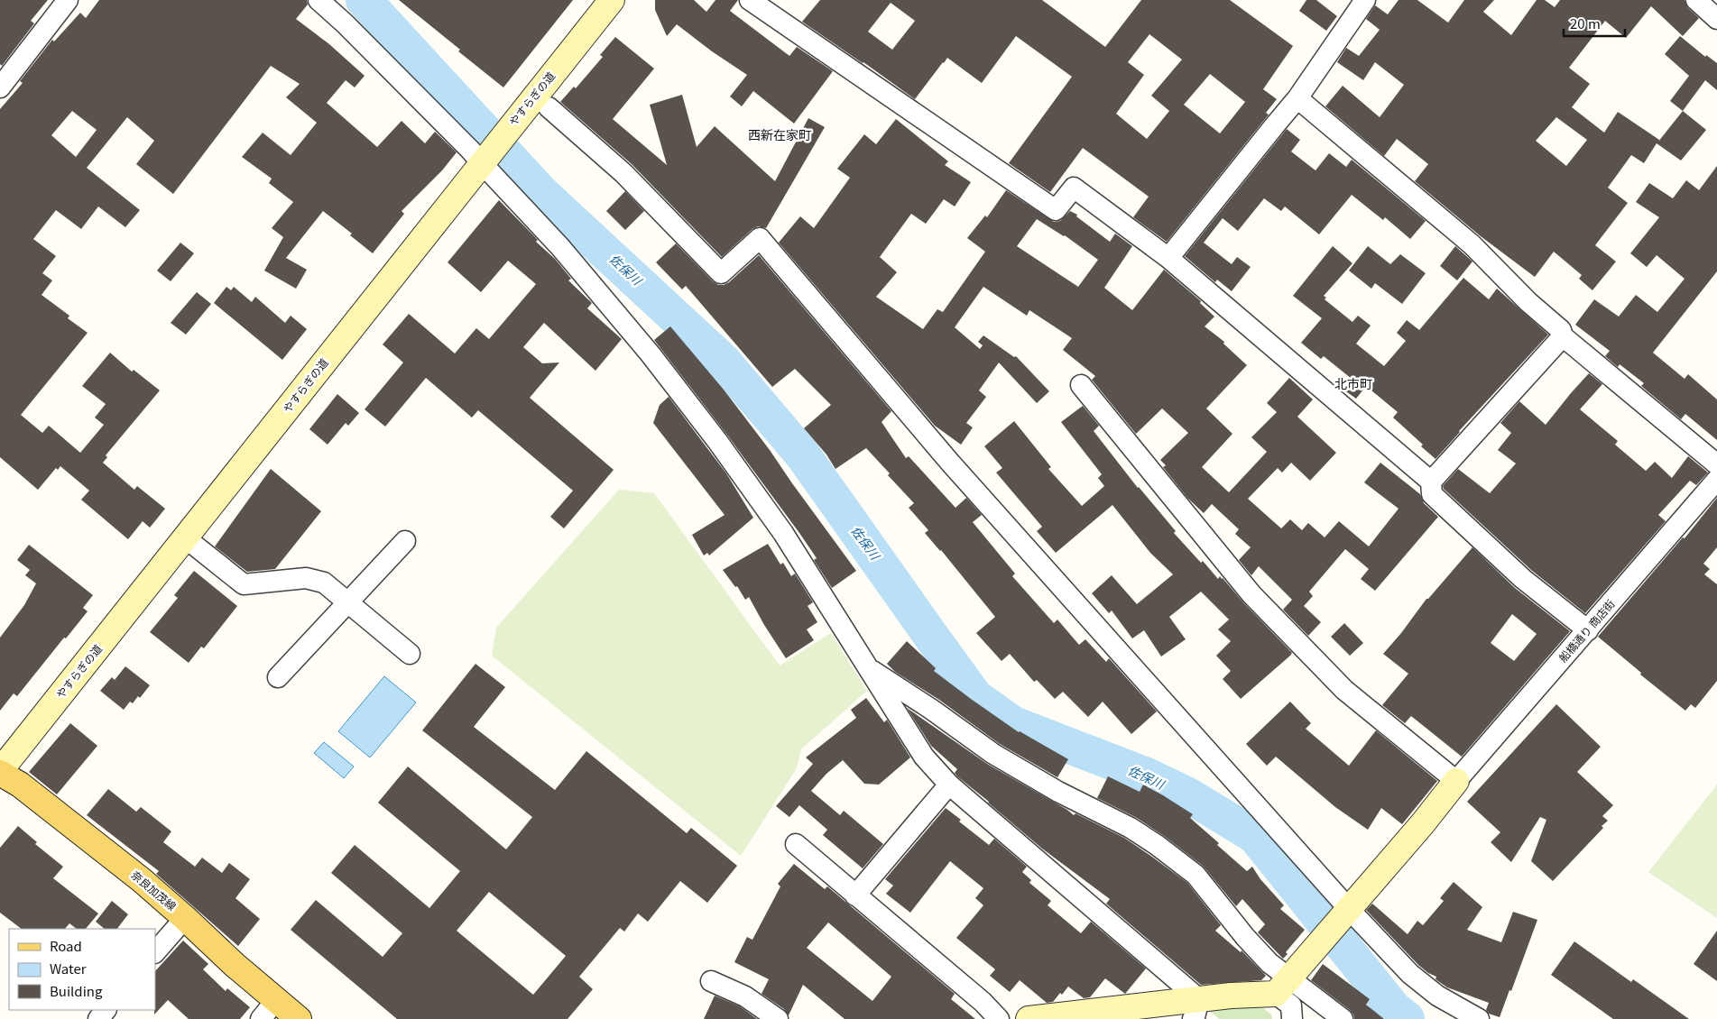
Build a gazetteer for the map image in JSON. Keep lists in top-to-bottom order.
{
  "streets": {
    "main road": ["奈良加茂線"],
    "street": ["やすらぎの道", "船橋通り 商店街"]
  },
  "crossings": [
    ["やすらぎの道", "奈良加茂線"]
  ],
  "districts": ["西新在家町", "北市町"],
  "water": ["佐保川"],
  "legend": ["Road", "Water", "Building"],
  "scale_bar": "20 m"
}
